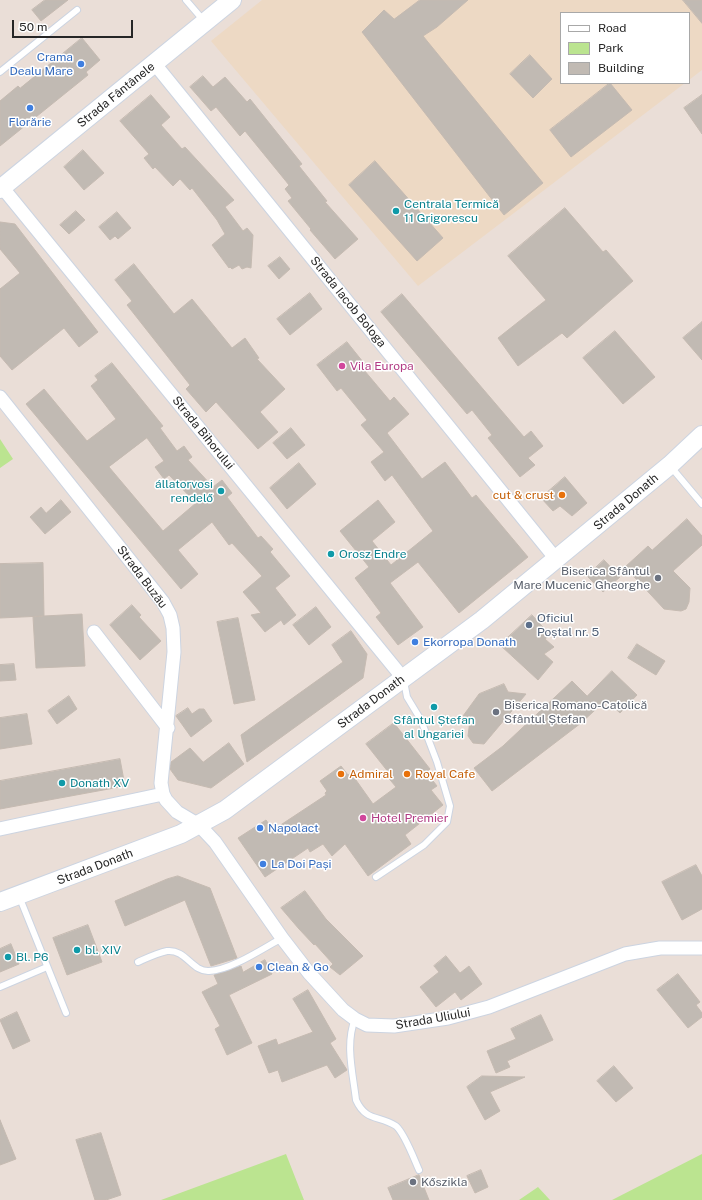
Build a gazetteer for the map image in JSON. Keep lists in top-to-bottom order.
{
  "streets": {
    "main road": ["Strada Fântânele", "Strada Donath"],
    "street": [
      "Strada Iacob Bologa",
      "Strada Bihorului",
      "Strada Buzău",
      "Strada Uliului"
    ]
  },
  "crossings": [
    ["Strada Fântânele", "Strada Iacob Bologa"],
    ["Strada Fântânele", "Strada Bihorului"],
    ["Strada Iacob Bologa", "Strada Donath"],
    ["Strada Bihorului", "Strada Donath"],
    ["Strada Donath", "Strada Uliului"]
  ],
  "places": [
    "Crama Dealu Mare",
    "Florărie",
    "Centrala Termică 11 Grigorescu",
    "Vila Europa",
    "állatorvosi rendelő",
    "cut & crust",
    "Orosz Endre",
    "Biserica Sfântul Mare Mucenic Gheorghe",
    "Oficiul Poștal nr. 5",
    "Ekorropa Donath",
    "Sfântul Ștefan al Ungariei",
    "Biserica Romano-Catolică Sfântul Ștefan",
    "Admiral",
    "Royal Cafe",
    "Donath XV",
    "Hotel Premier",
    "Napolact",
    "La Doi Pași",
    "bl. XIV",
    "Bl. P6",
    "Clean & Go",
    "Kőszikla"
  ],
  "legend": ["Road", "Park", "Building"],
  "scale_bar": "50 m"
}
